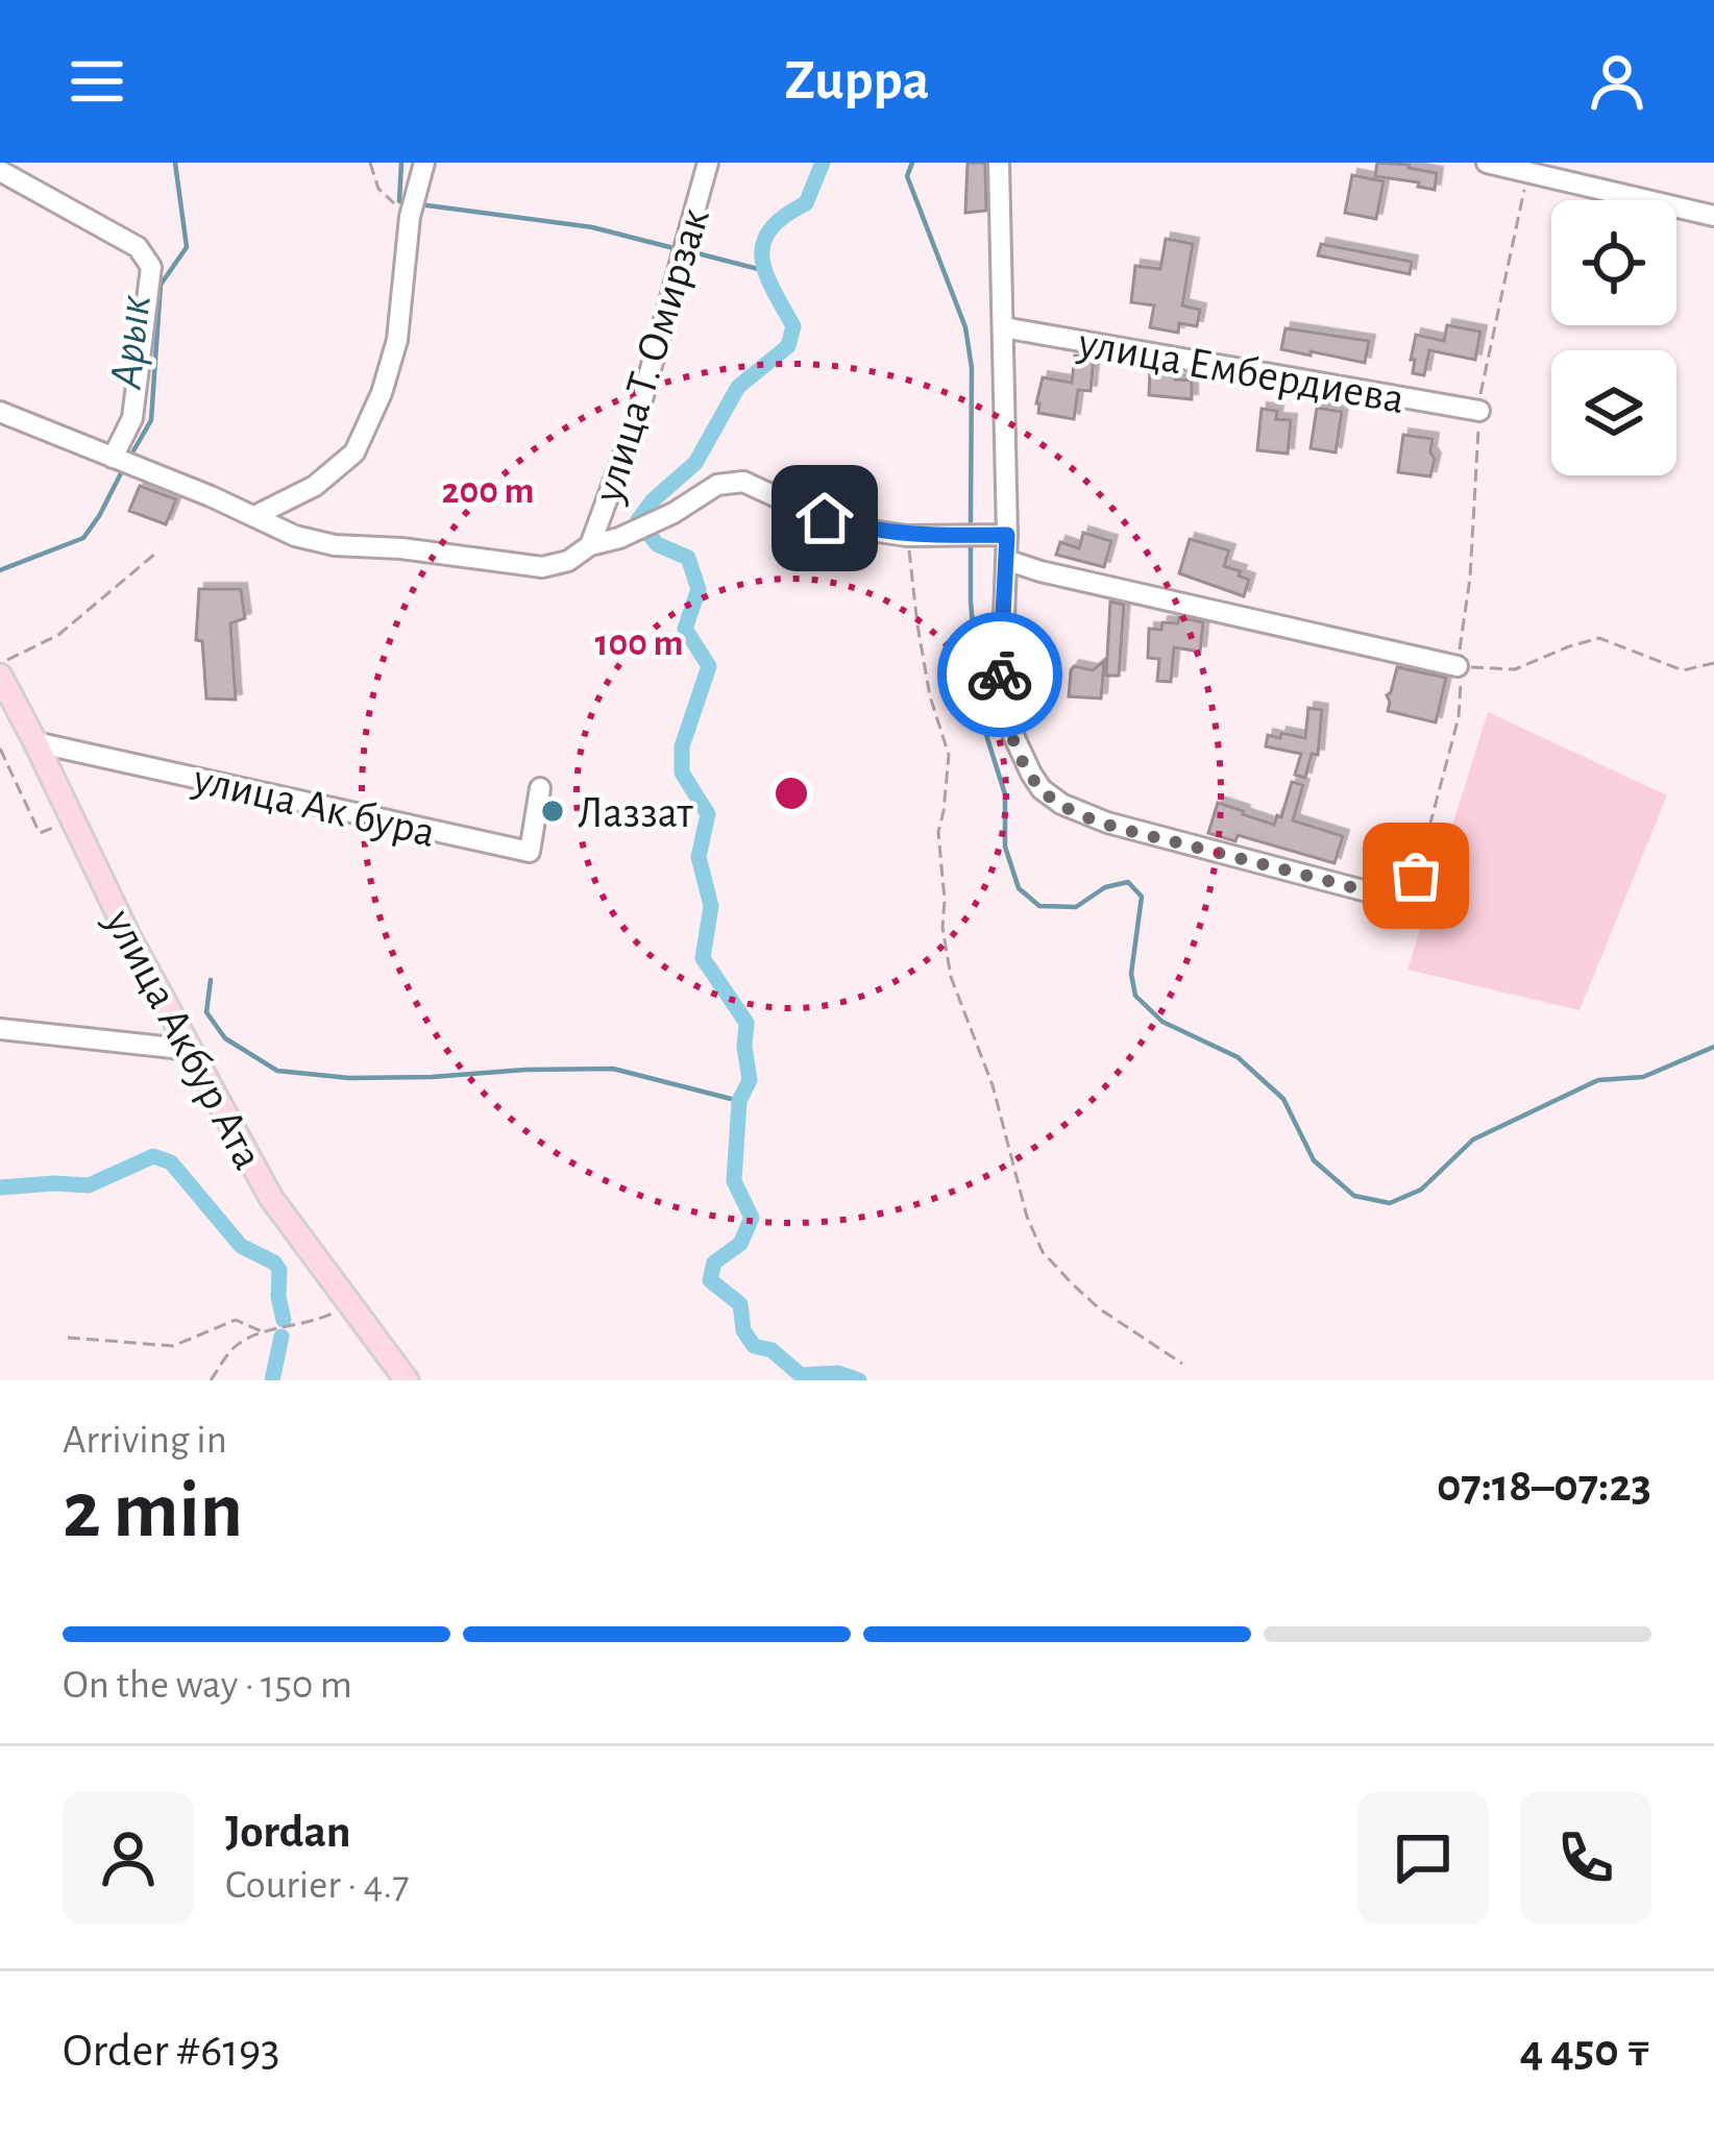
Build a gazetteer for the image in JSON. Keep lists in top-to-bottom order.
{
  "streets": {
    "main road": ["улица Акбур Ата"],
    "street": ["улица Т. Омирзак", "улица Ембердиева", "улица Ак бура"]
  },
  "crossings": [
    ["улица Ак бура", "улица Акбур Ата"]
  ],
  "water": ["Арык"],
  "places": ["Лаззат"],
  "page": {
    "header": "Zuppa",
    "heading": ["2 min", "Arriving in", "07:18–07:23"],
    "panel": [
      "Jordan",
      "Courier · 4.7",
      "Order #6193",
      "4 450 ₸"
    ],
    "bar": "On the way · 150 m"
  },
  "rings": ["200 m", "100 m"]
}
